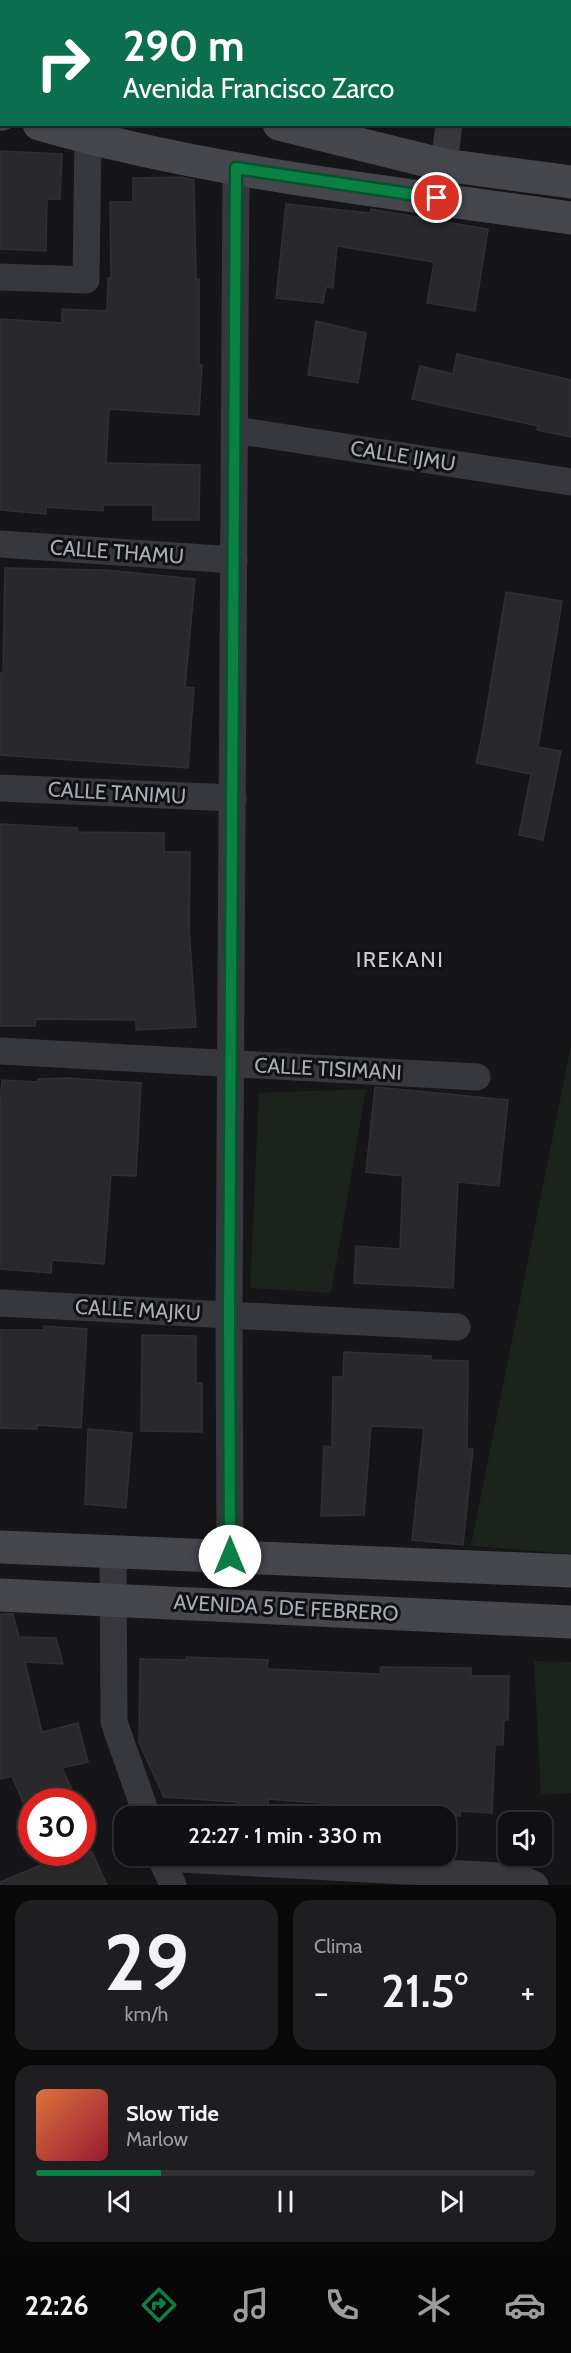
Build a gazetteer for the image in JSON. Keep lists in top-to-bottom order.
{
  "streets": {
    "street": [
      "CALLE IJMU",
      "CALLE THAMU",
      "CALLE TANIMU",
      "CALLE TISIMANI",
      "CALLE MAJKU",
      "AVENIDA 5 DE FEBRERO"
    ]
  },
  "districts": ["IREKANI"],
  "page": {
    "turn": ["290 m", "Avenida Francisco Zarco"],
    "limit": "30",
    "trip": "22:27 · 1 min · 330 m",
    "tile": [
      ["29", "km/h"],
      "Clima"
    ],
    "heat": ["−", "21.5°", "+"],
    "song": ["Slow Tide", "Marlow"],
    "tabs": "22:26"
  }
}
